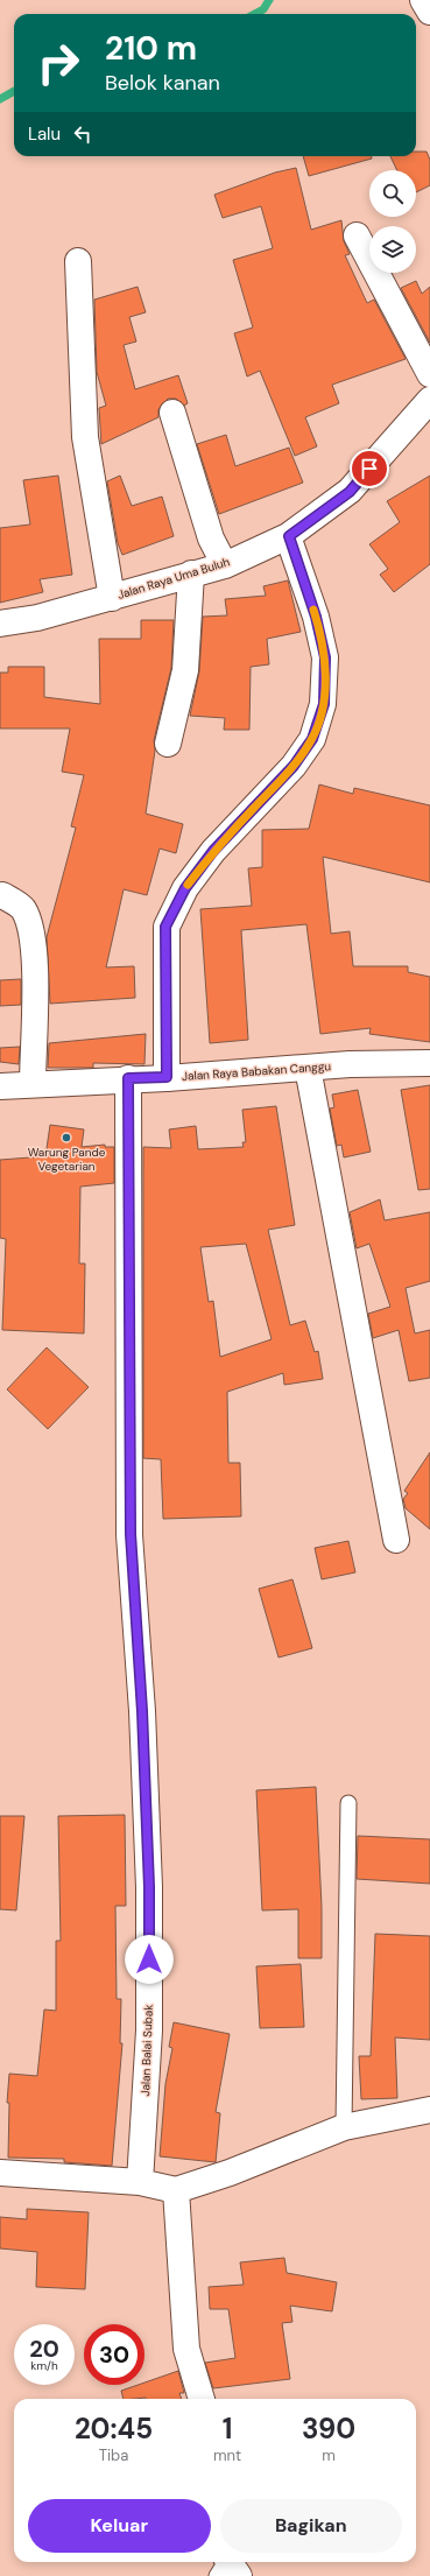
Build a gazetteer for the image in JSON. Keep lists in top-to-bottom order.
{
  "streets": {
    "street": ["Jalan Raya Uma Buluh", "Jalan Raya Babakan Canggu", "Jalan Balai Subak"]
  },
  "crossings": [
    ["Jalan Raya Babakan Canggu", "Jalan Balai Subak"]
  ],
  "places": ["Warung Pande Vegetarian"],
  "page": {
    "turn": ["210 m", "Belok kanan"],
    "then": "Lalu",
    "speed": "20 km/h",
    "limit": "30",
    "eta": [
      "20:45",
      "Tiba",
      "1",
      "mnt",
      "390",
      "m"
    ],
    "buttons": ["Keluar", "Bagikan"]
  }
}
